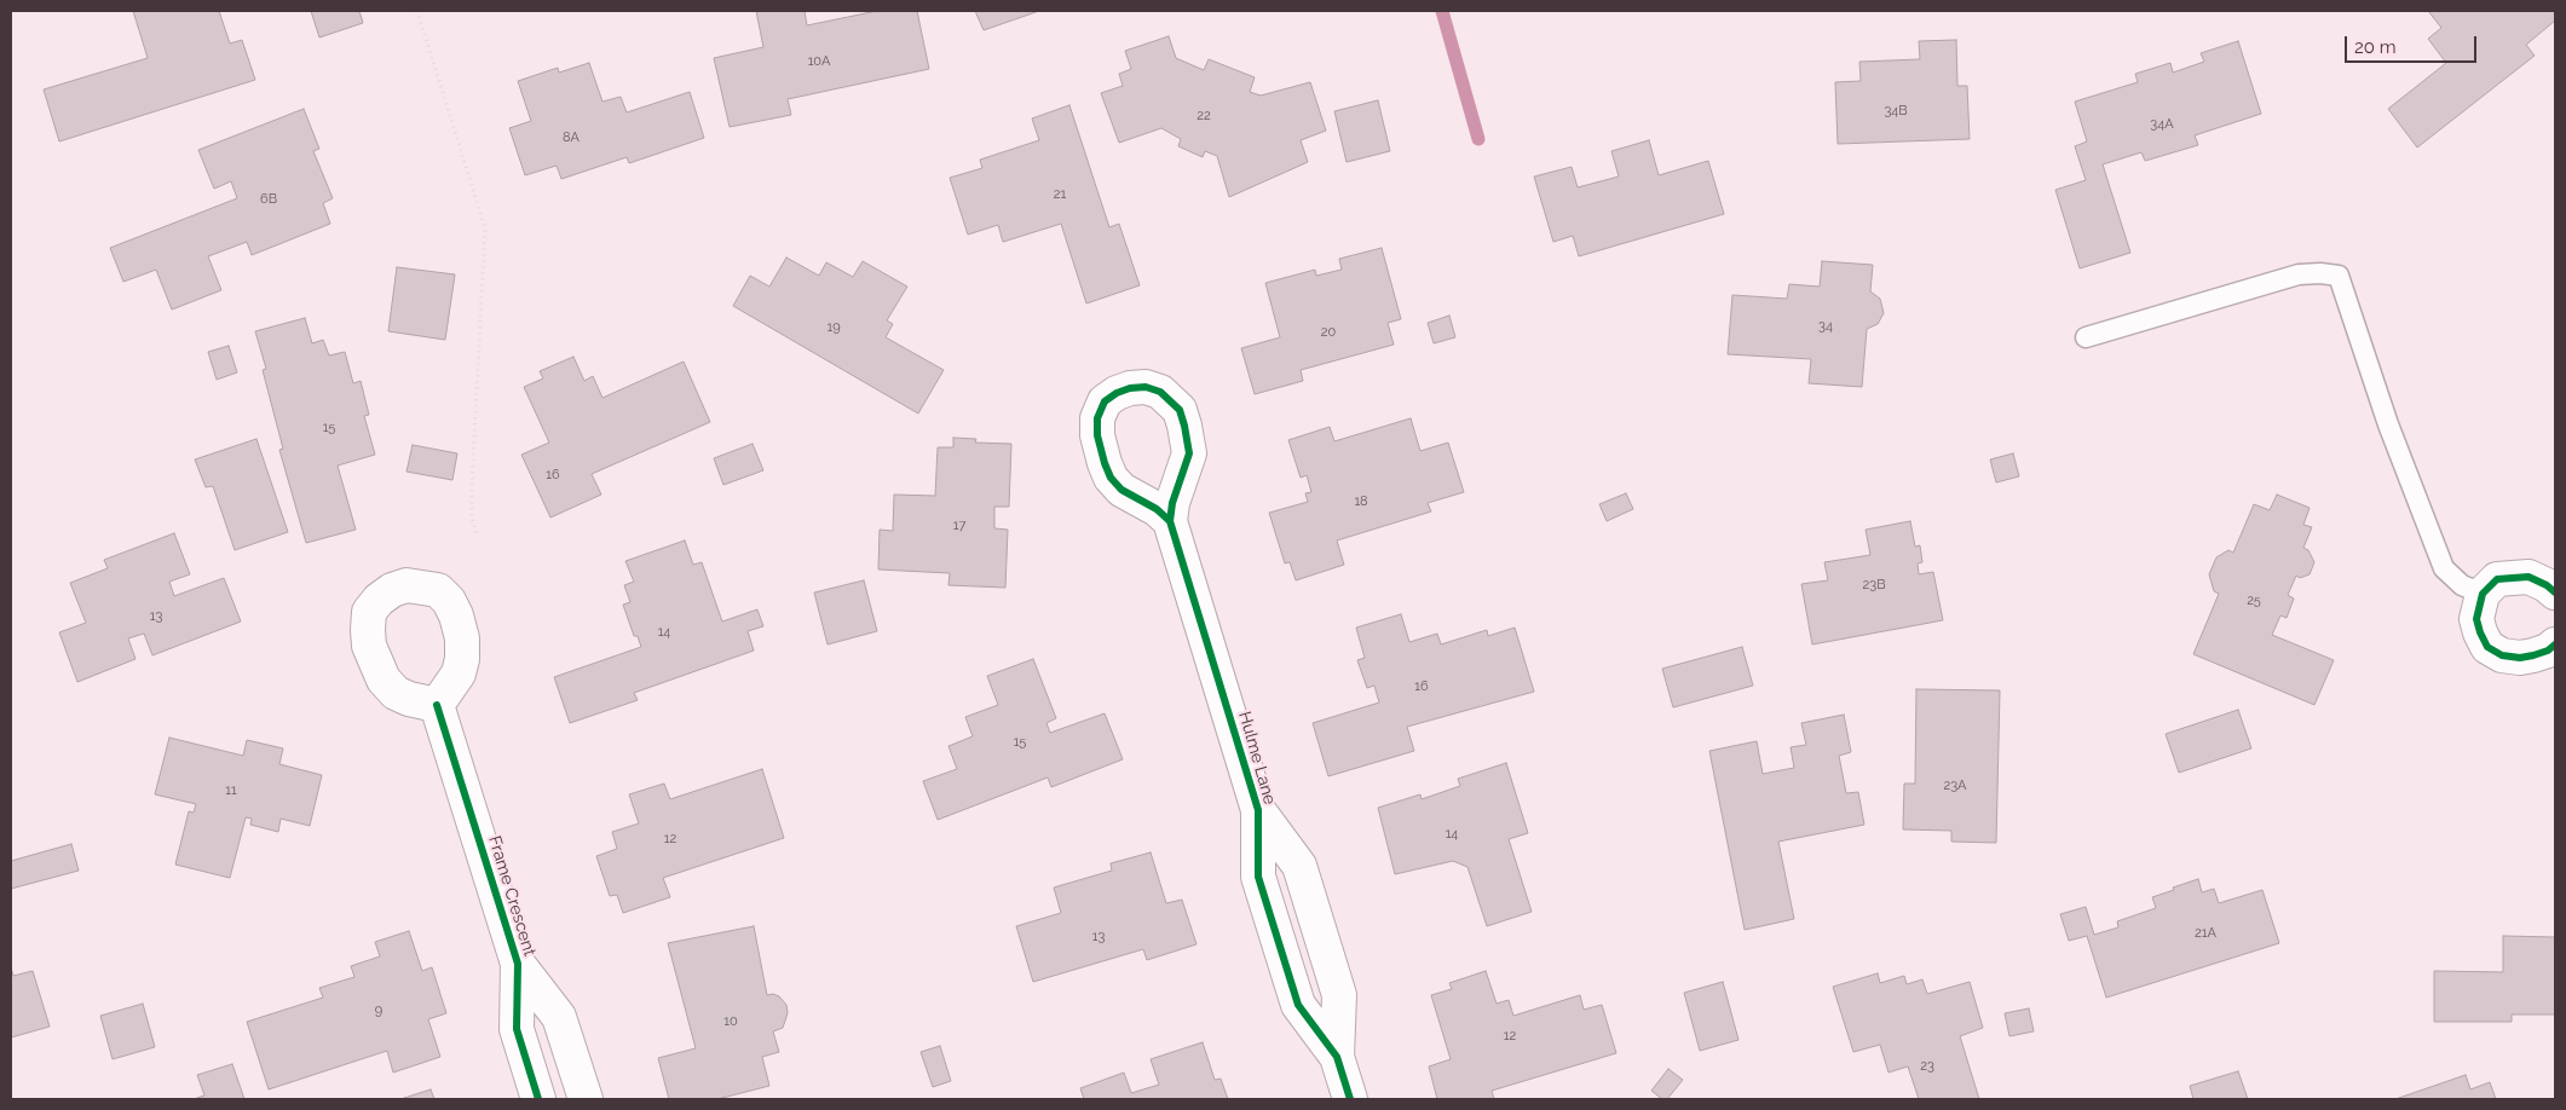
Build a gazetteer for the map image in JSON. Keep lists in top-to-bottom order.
{
  "streets": {
    "street": ["Hulme Lane", "Frame Crescent"]
  },
  "house_numbers": [
    "10A",
    "34B",
    "22",
    "34A",
    "8A",
    "21",
    "6B",
    "34",
    "19",
    "20",
    "15",
    "16",
    "18",
    "17",
    "23B",
    "25",
    "13",
    "14",
    "16",
    "15",
    "23A",
    "11",
    "14",
    "12",
    "21A",
    "13",
    "9",
    "10",
    "12",
    "23"
  ],
  "scale_bar": "20 m"
}
